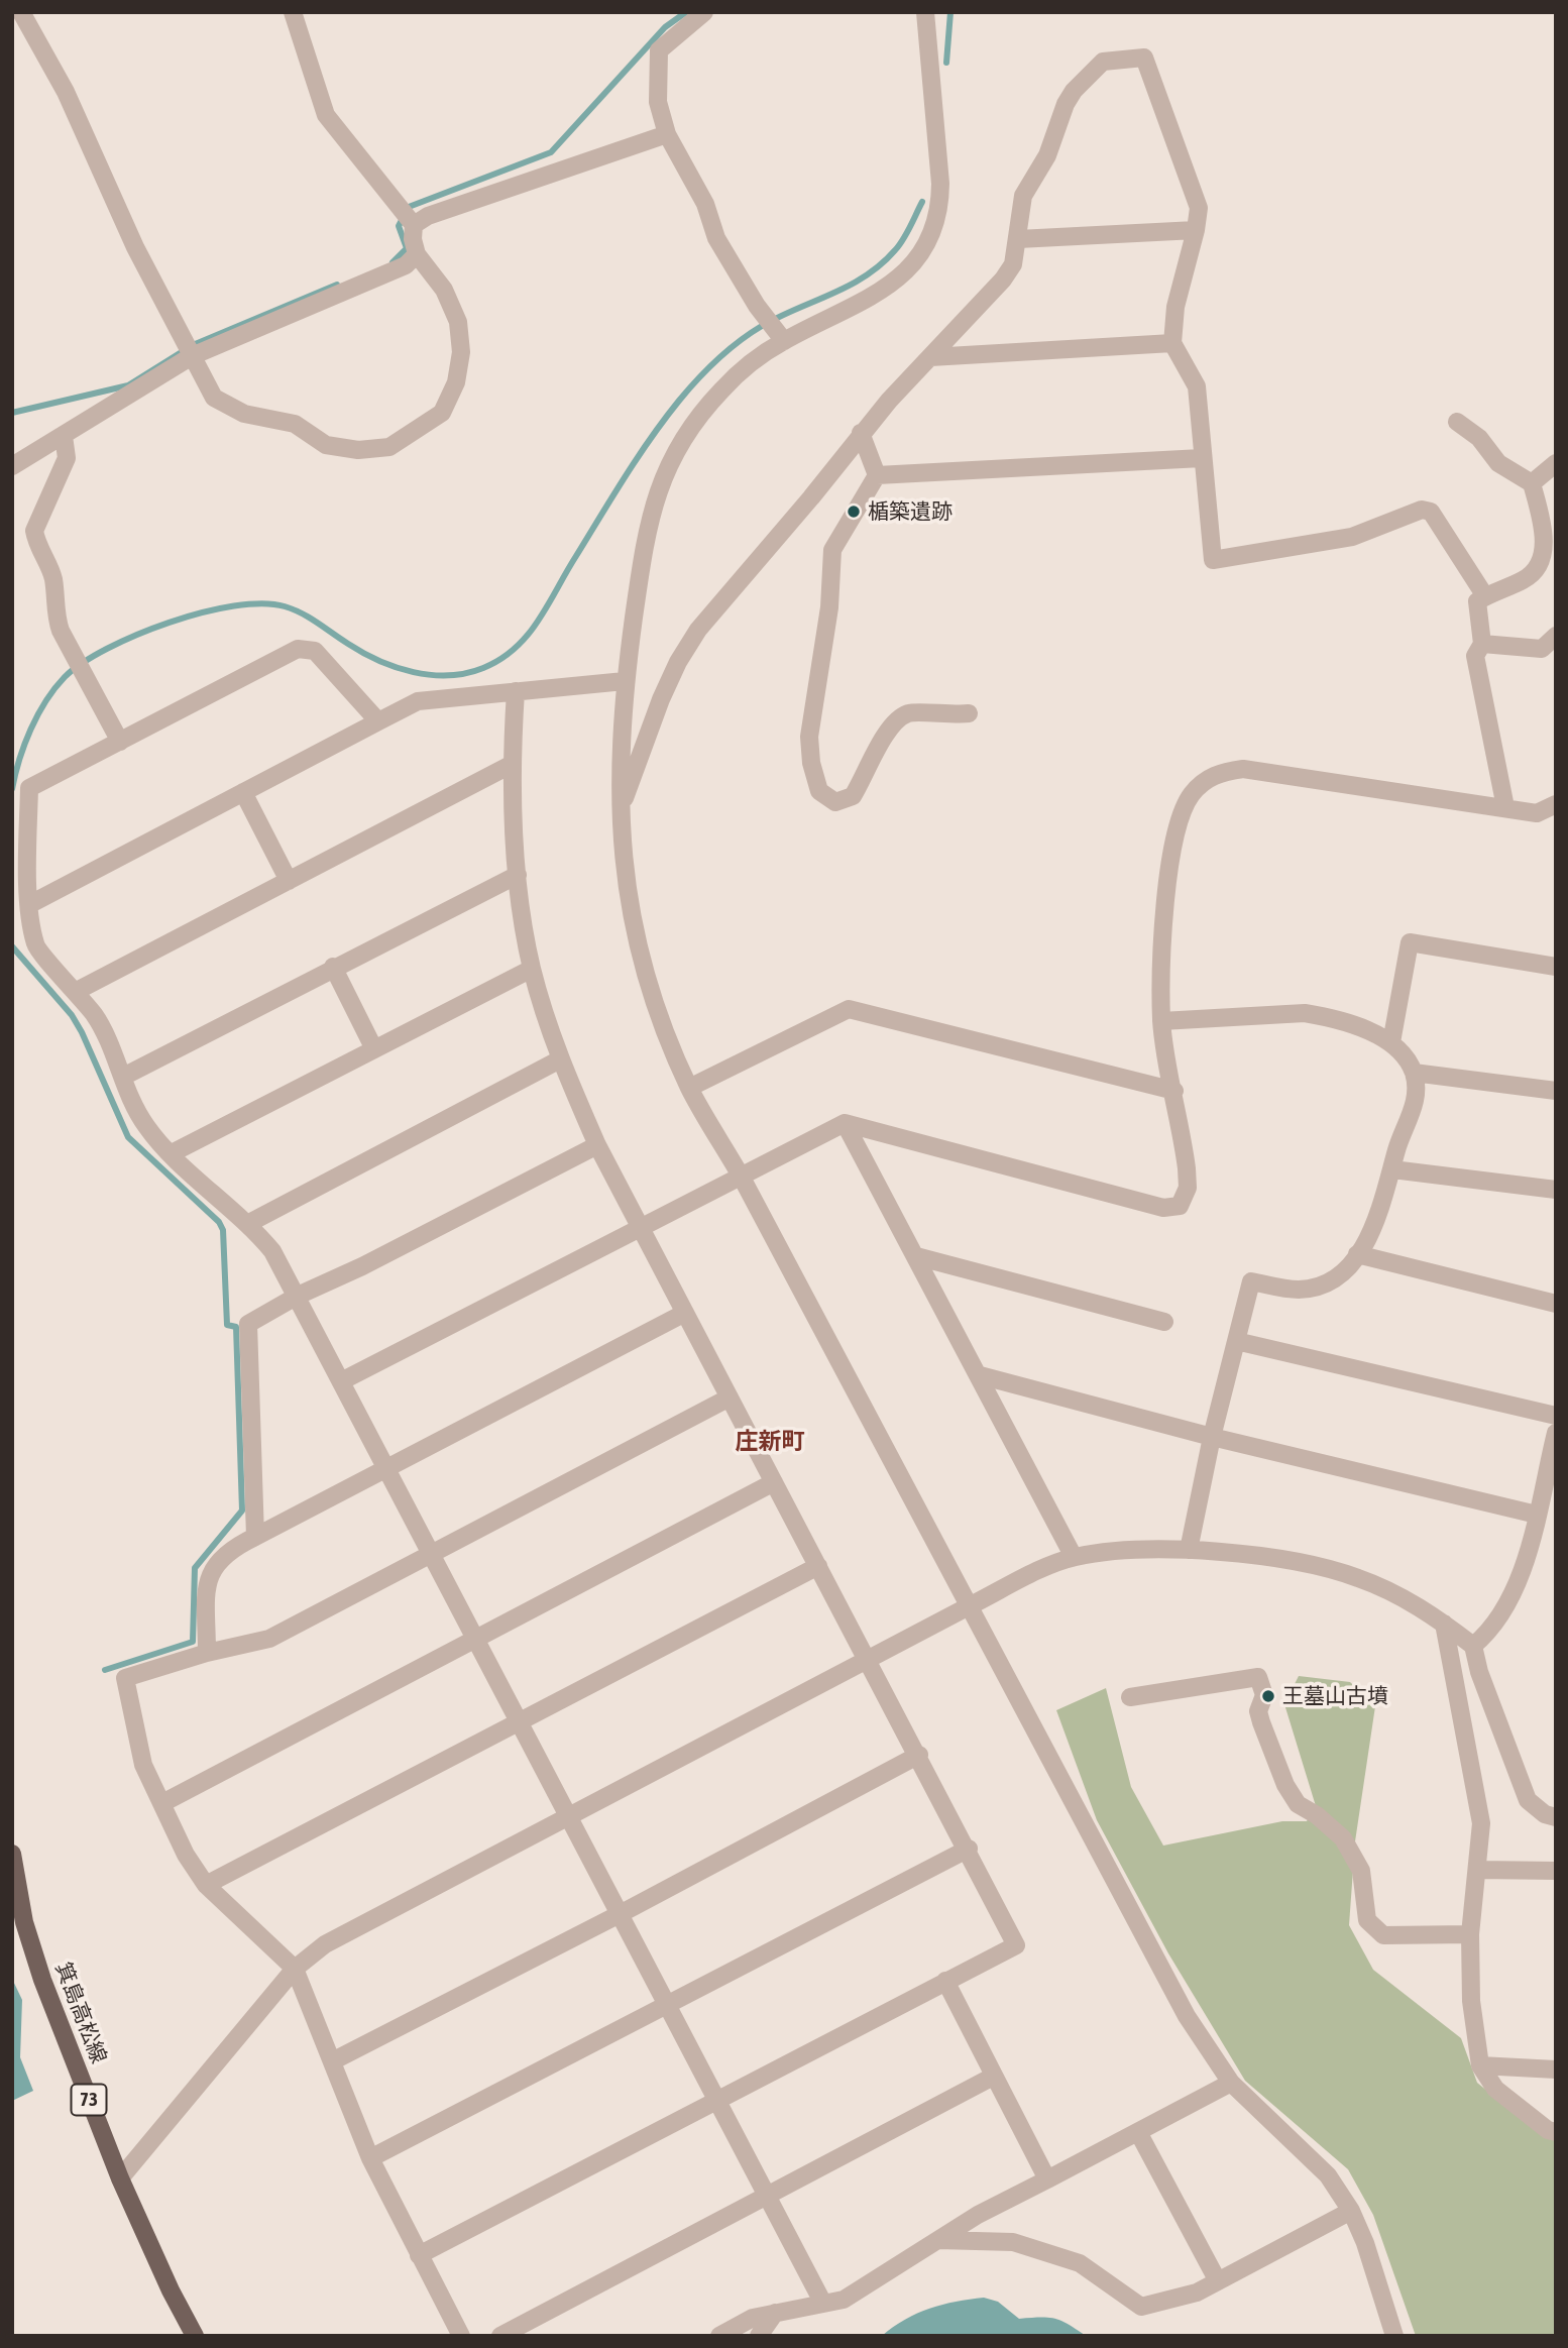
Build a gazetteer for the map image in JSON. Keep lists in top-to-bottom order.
{
  "streets": {
    "main road": ["箕島高松線", "73"]
  },
  "districts": ["庄新町"],
  "places": ["楯築遺跡", "王墓山古墳"]
}
